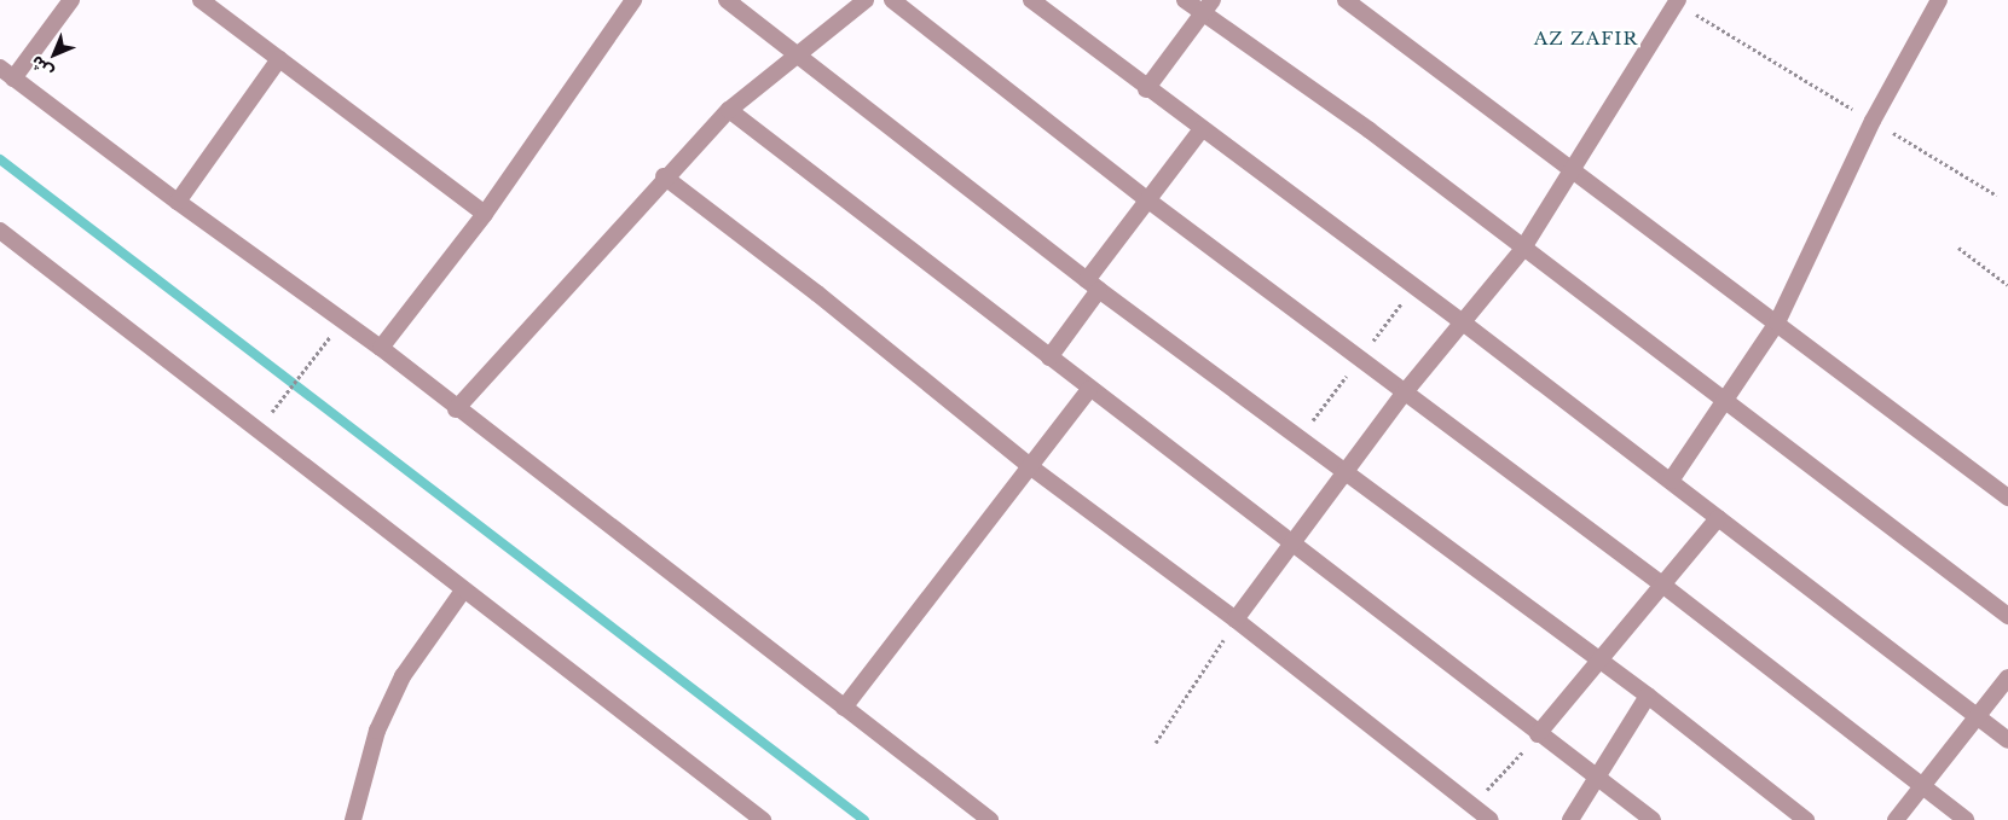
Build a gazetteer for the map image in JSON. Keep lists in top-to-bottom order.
{
  "districts": ["AZ ZAFIR"],
  "north": "bottom left"
}
